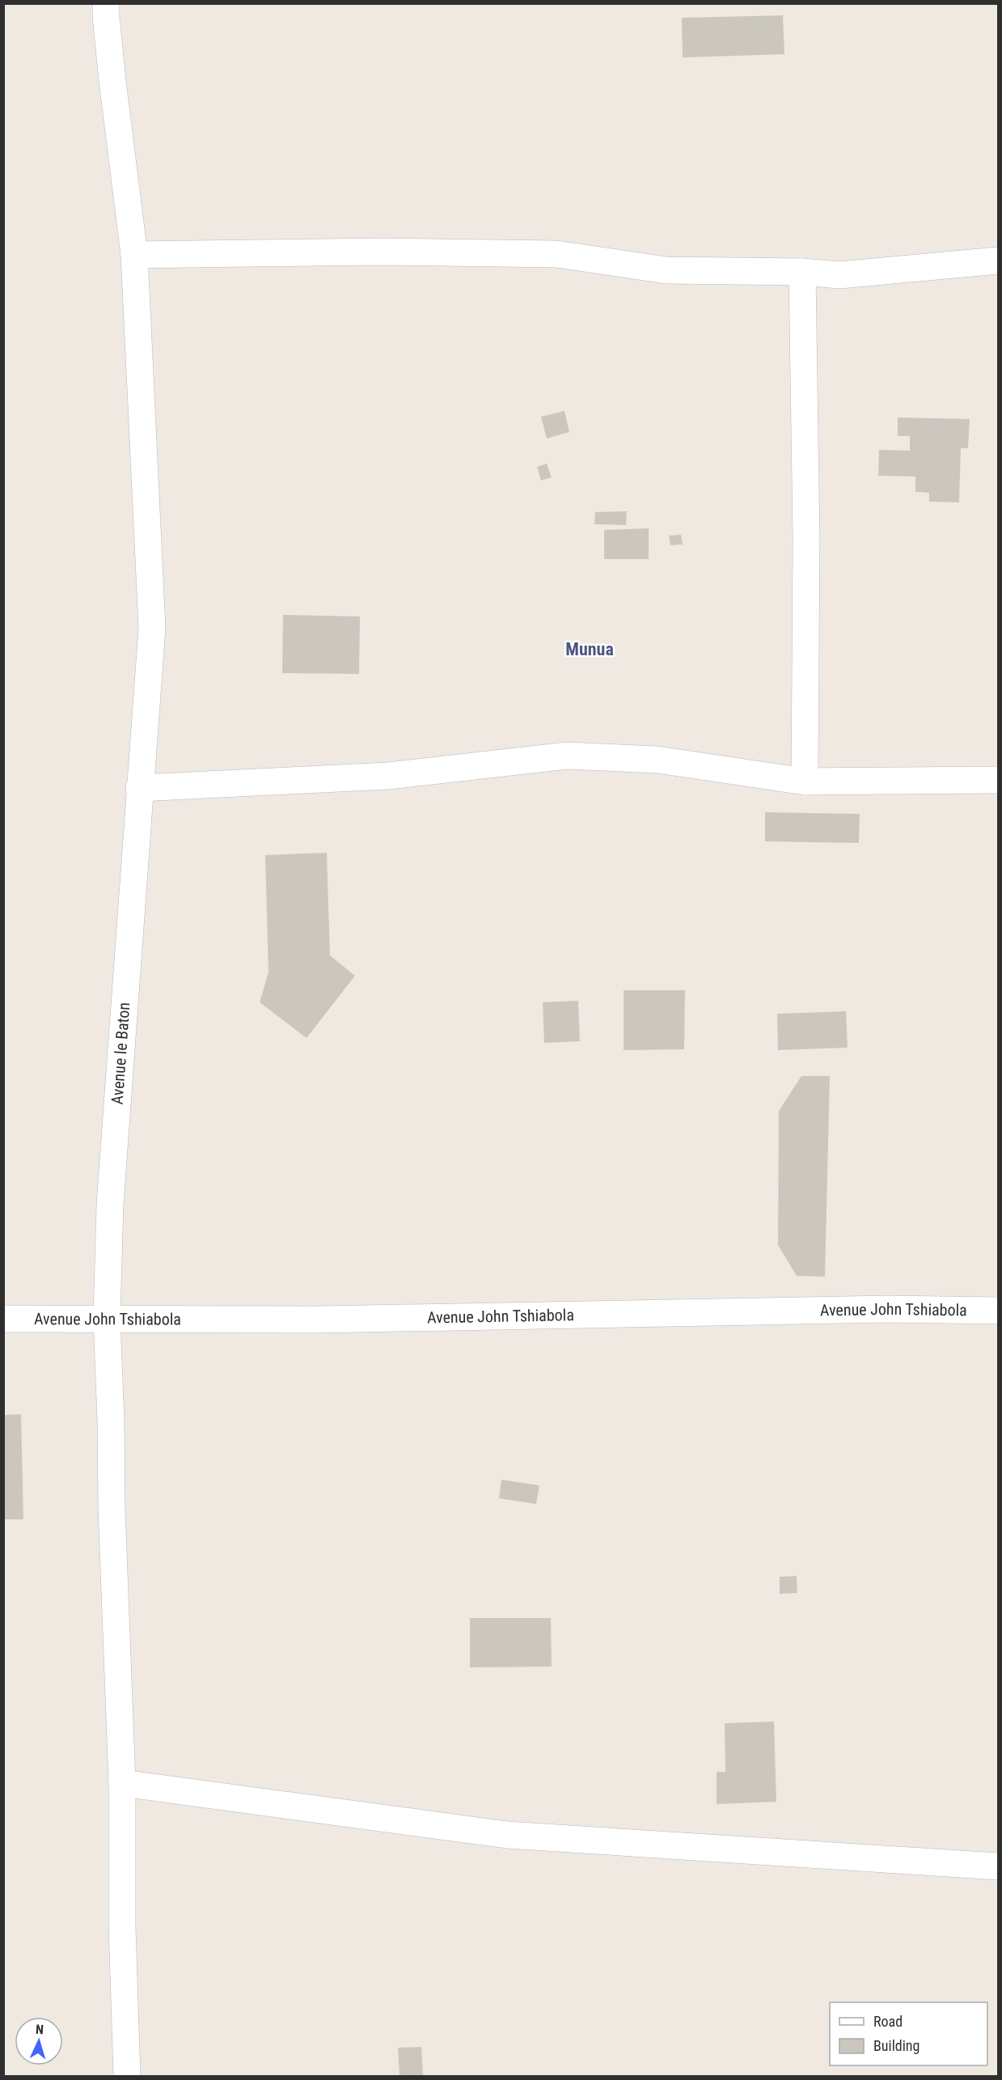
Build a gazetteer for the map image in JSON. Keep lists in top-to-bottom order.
{
  "streets": {
    "street": ["Avenue le Baton", "Avenue John Tshiabola"]
  },
  "crossings": [
    ["Avenue le Baton", "Avenue John Tshiabola"]
  ],
  "districts": ["Munua"],
  "legend": ["Road", "Building"],
  "north": "top"
}
